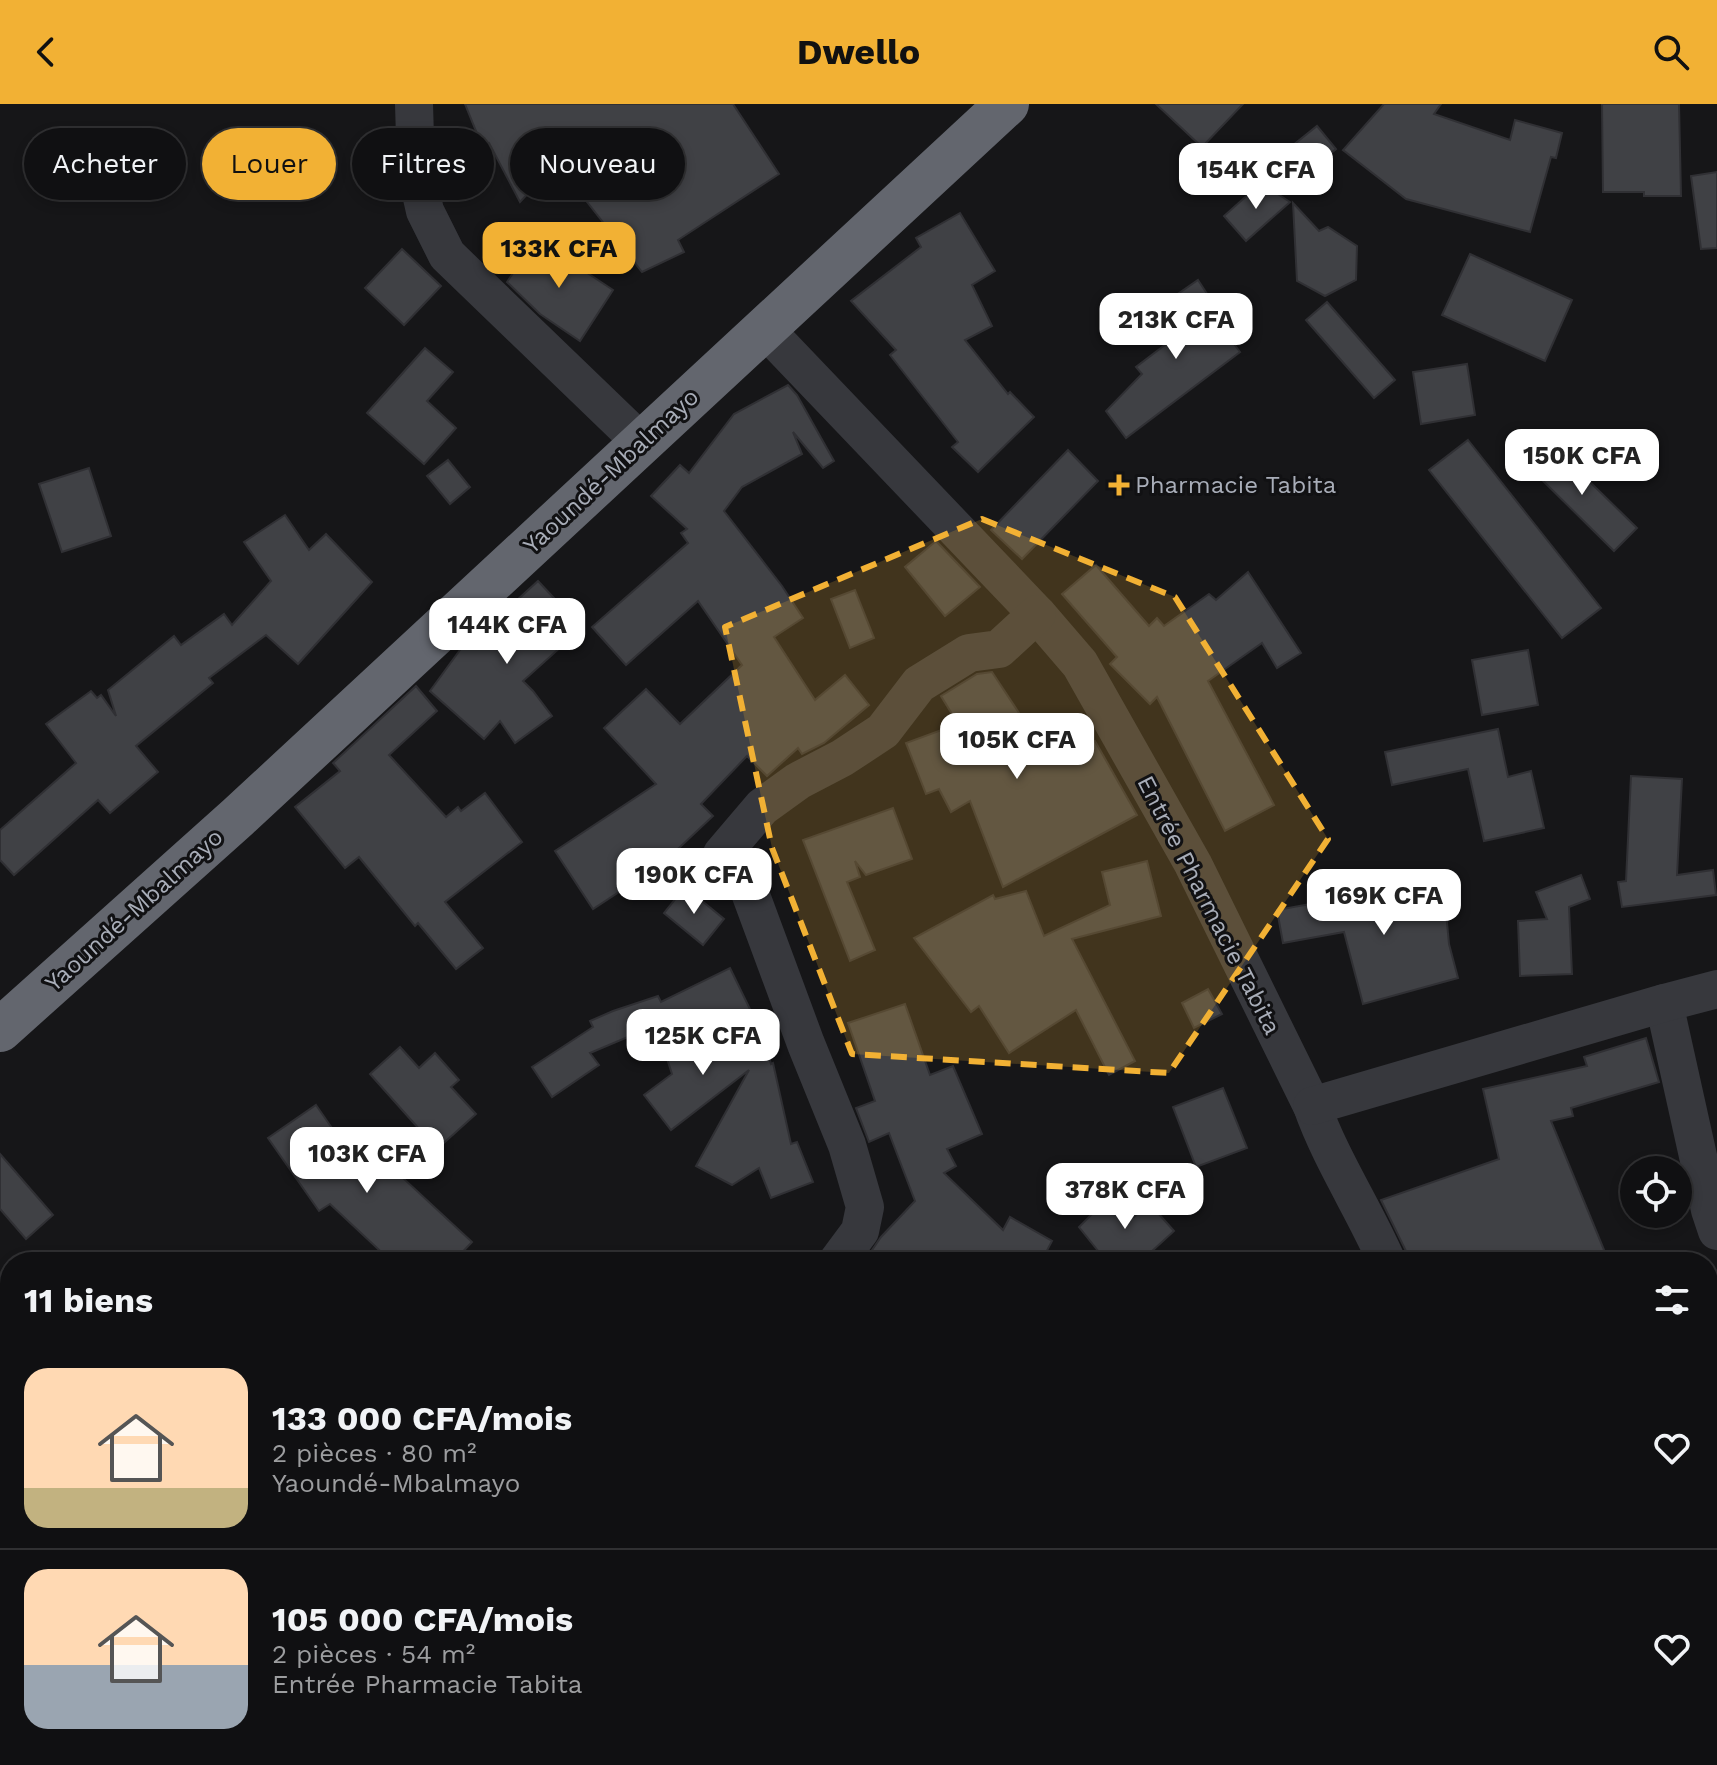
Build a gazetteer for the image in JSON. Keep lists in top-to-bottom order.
{
  "streets": {
    "highway": ["Yaoundé-Mbalmayo"],
    "street": ["Entrée Pharmacie Tabita"]
  },
  "crossings": [
    ["Yaoundé-Mbalmayo", "Entrée Pharmacie Tabita"]
  ],
  "places": {
    "health": ["Pharmacie Tabita"]
  },
  "page": {
    "header": "Dwello",
    "chip": [
      "Acheter",
      "Louer",
      "Filtres",
      "Nouveau"
    ],
    "price": [
      "154K CFA",
      "133K CFA",
      "213K CFA",
      "150K CFA",
      "144K CFA",
      "105K CFA",
      "190K CFA",
      "169K CFA",
      "125K CFA",
      "103K CFA",
      "378K CFA"
    ],
    "heading": "11 biens",
    "list": [
      {
        "name": "133 000 CFA/mois",
        "note": "2 pièces · 80 m² · Yaoundé-Mbalmayo"
      },
      {
        "name": "105 000 CFA/mois",
        "note": "2 pièces · 54 m² · Entrée Pharmacie Tabita"
      }
    ]
  }
}
